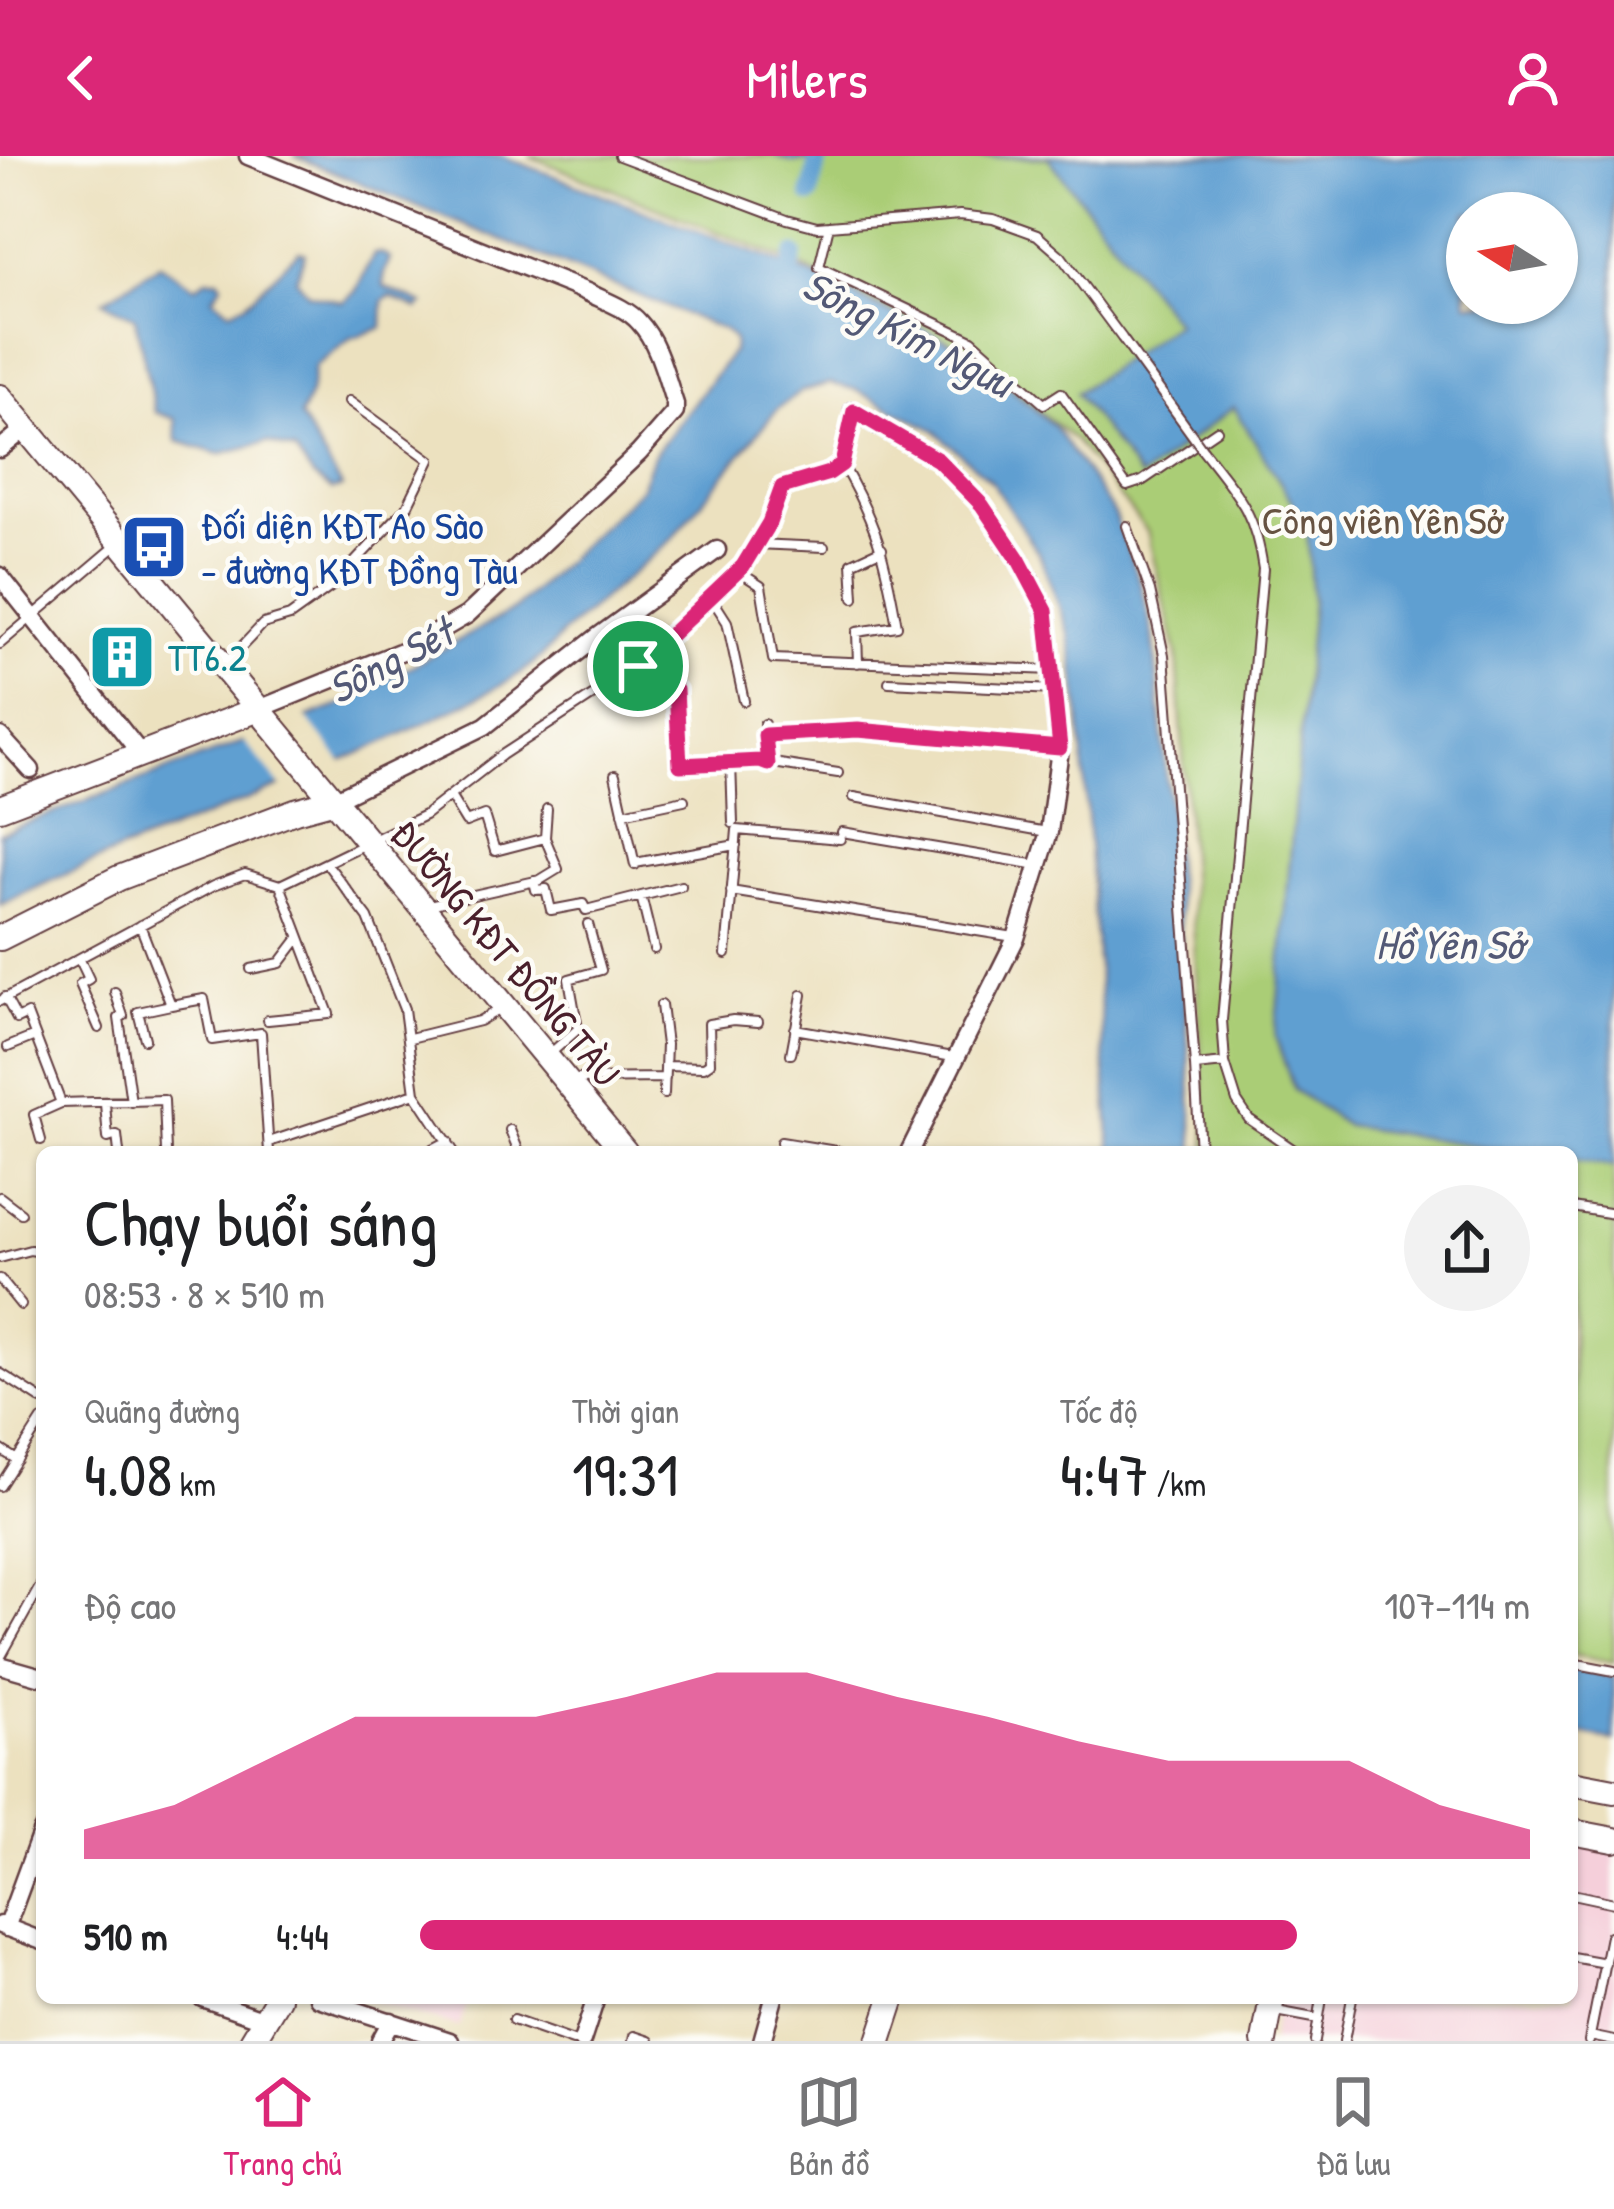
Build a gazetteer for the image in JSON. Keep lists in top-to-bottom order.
{
  "streets": {
    "main road": ["ĐƯỜNG KĐT ĐỒNG TÀU"]
  },
  "water": ["Sông Kim Ngưu", "Sông Sét", "Hồ Yên Sở"],
  "parks": ["Công viên Yên Sở"],
  "places": {
    "bus stop": ["Đối diện KĐT Ao Sào - đường KĐT Đồng Tàu"],
    "building": ["TT6.2"]
  },
  "north": "left",
  "page": {
    "header": "Milers",
    "heading": ["Chạy buổi sáng", "08:53 · 8 × 510 m"],
    "stats": [
      ["Quãng đường", "4.08 km"],
      ["Thời gian", "19:31"],
      ["Tốc độ", "4:47 /km"]
    ],
    "chart": ["Độ cao", "107–114 m"],
    "list": [
      {
        "name": "510 m",
        "note": "4:44"
      }
    ],
    "tabs": ["Trang chủ", "Bản đồ", "Đã lưu"]
  }
}
